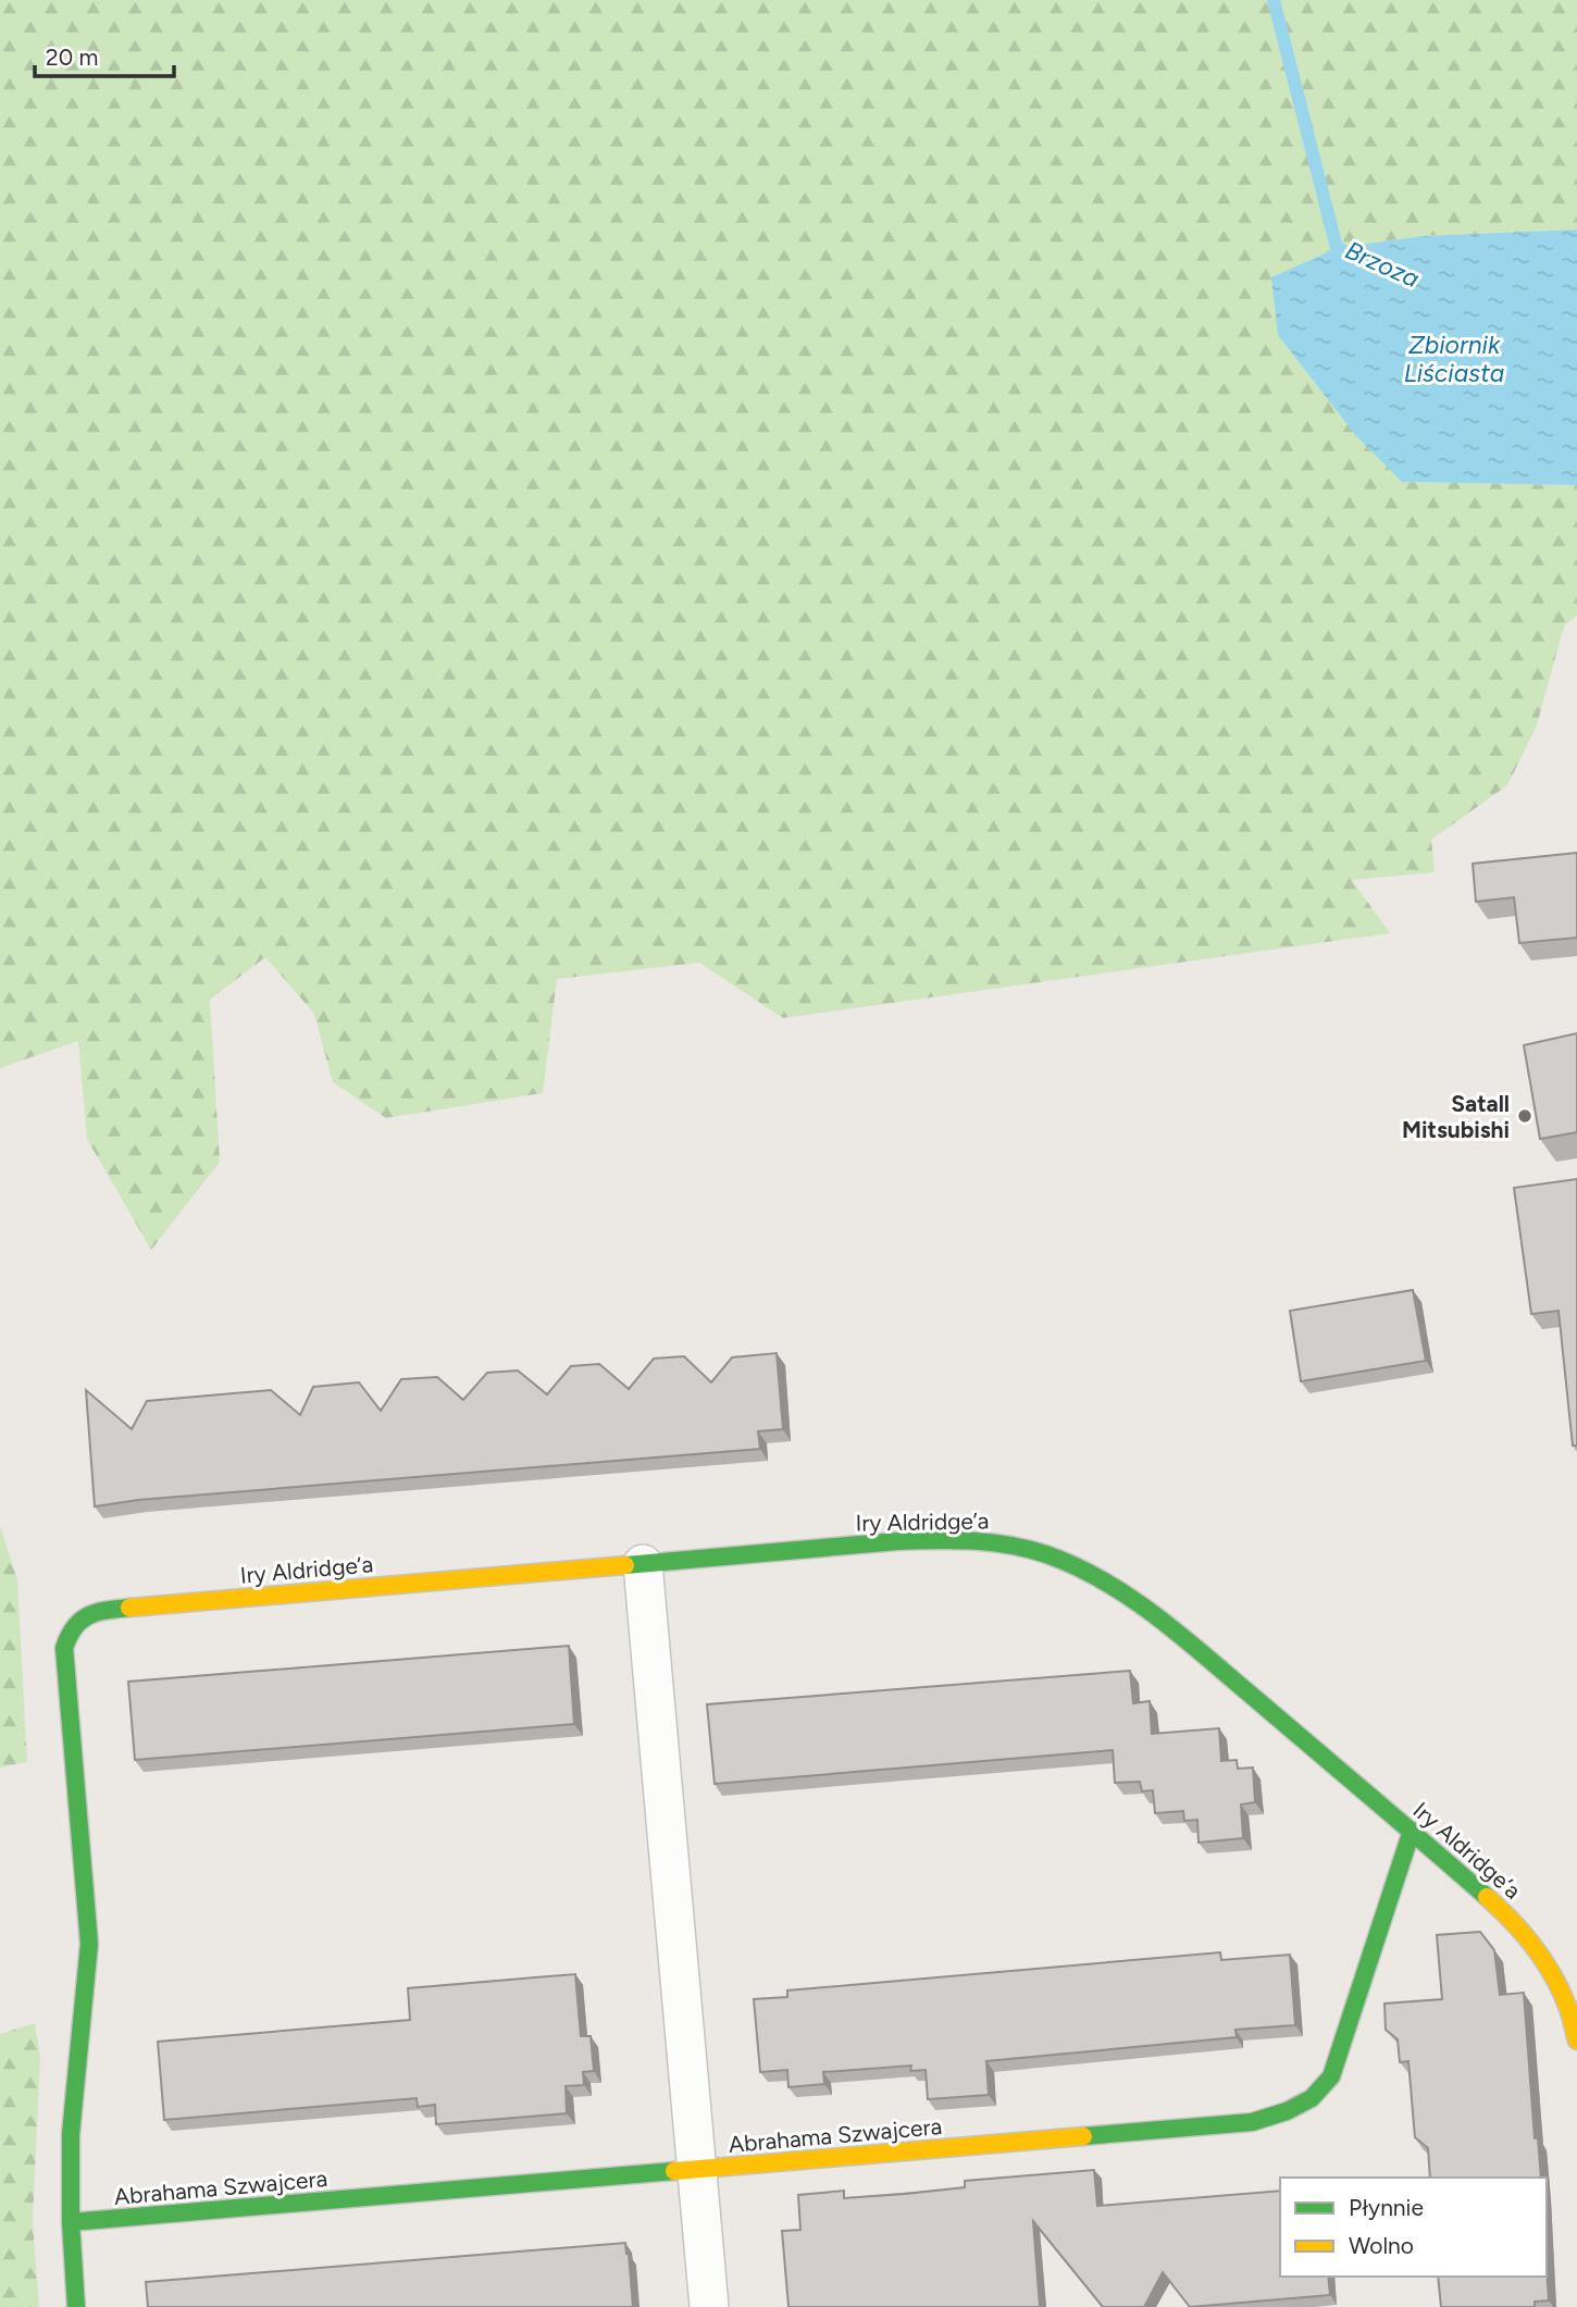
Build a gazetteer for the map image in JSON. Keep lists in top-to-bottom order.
{
  "streets": {
    "street": ["Iry Aldridge’a", "Abrahama Szwajcera"]
  },
  "crossings": [
    ["Iry Aldridge’a", "Abrahama Szwajcera"]
  ],
  "water": ["Brzoza", "Zbiornik Liściasta"],
  "places": ["Satall Mitsubishi"],
  "legend": ["Płynnie", "Wolno"],
  "scale_bar": "20 m"
}
